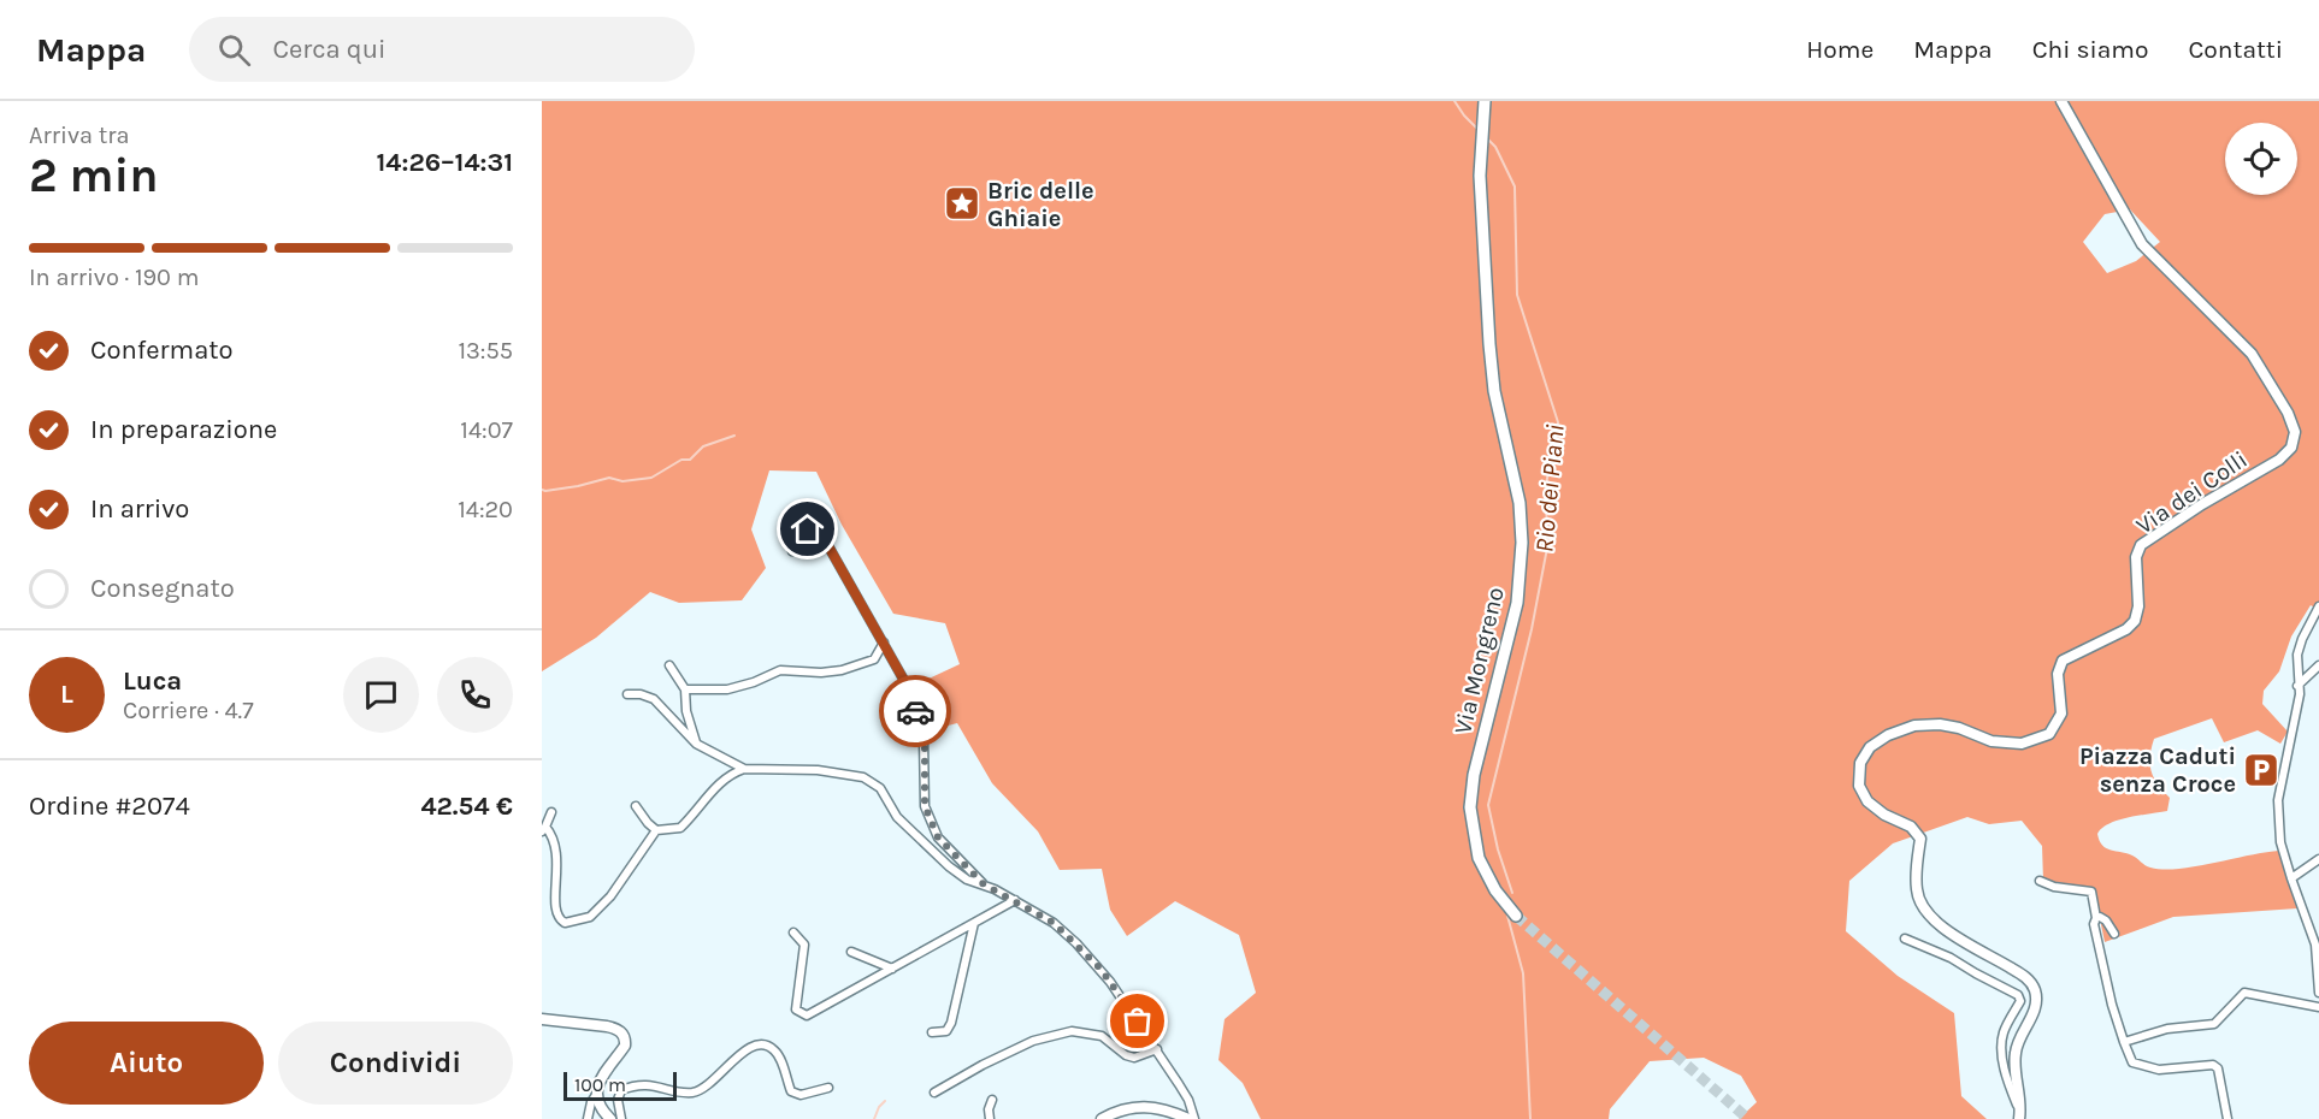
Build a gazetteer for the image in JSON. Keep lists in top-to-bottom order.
{
  "streets": {
    "main road": ["Via Mongreno"],
    "street": ["Via dei Colli"]
  },
  "water": ["Rio dei Piani"],
  "places": {
    "place": ["Bric delle Ghiaie"],
    "parking": ["Piazza Caduti senza Croce"]
  },
  "scale_bar": "100 m",
  "page": {
    "header": "Mappa",
    "search": "Cerca qui",
    "nav": [
      "Home",
      "Mappa",
      "Chi siamo",
      "Contatti"
    ],
    "heading": ["2 min", "Arriva tra", "14:26–14:31"],
    "panel": [
      "Luca",
      "Corriere · 4.7",
      "Ordine #2074",
      "42.54 €"
    ],
    "bar": "In arrivo · 190 m",
    "list": [
      ["Confermato", "13:55"],
      ["In preparazione", "14:07"],
      ["In arrivo", "14:20"],
      "Consegnato"
    ],
    "round": "L",
    "buttons": ["Aiuto", "Condividi"],
    "scale": "100 m"
  }
}
